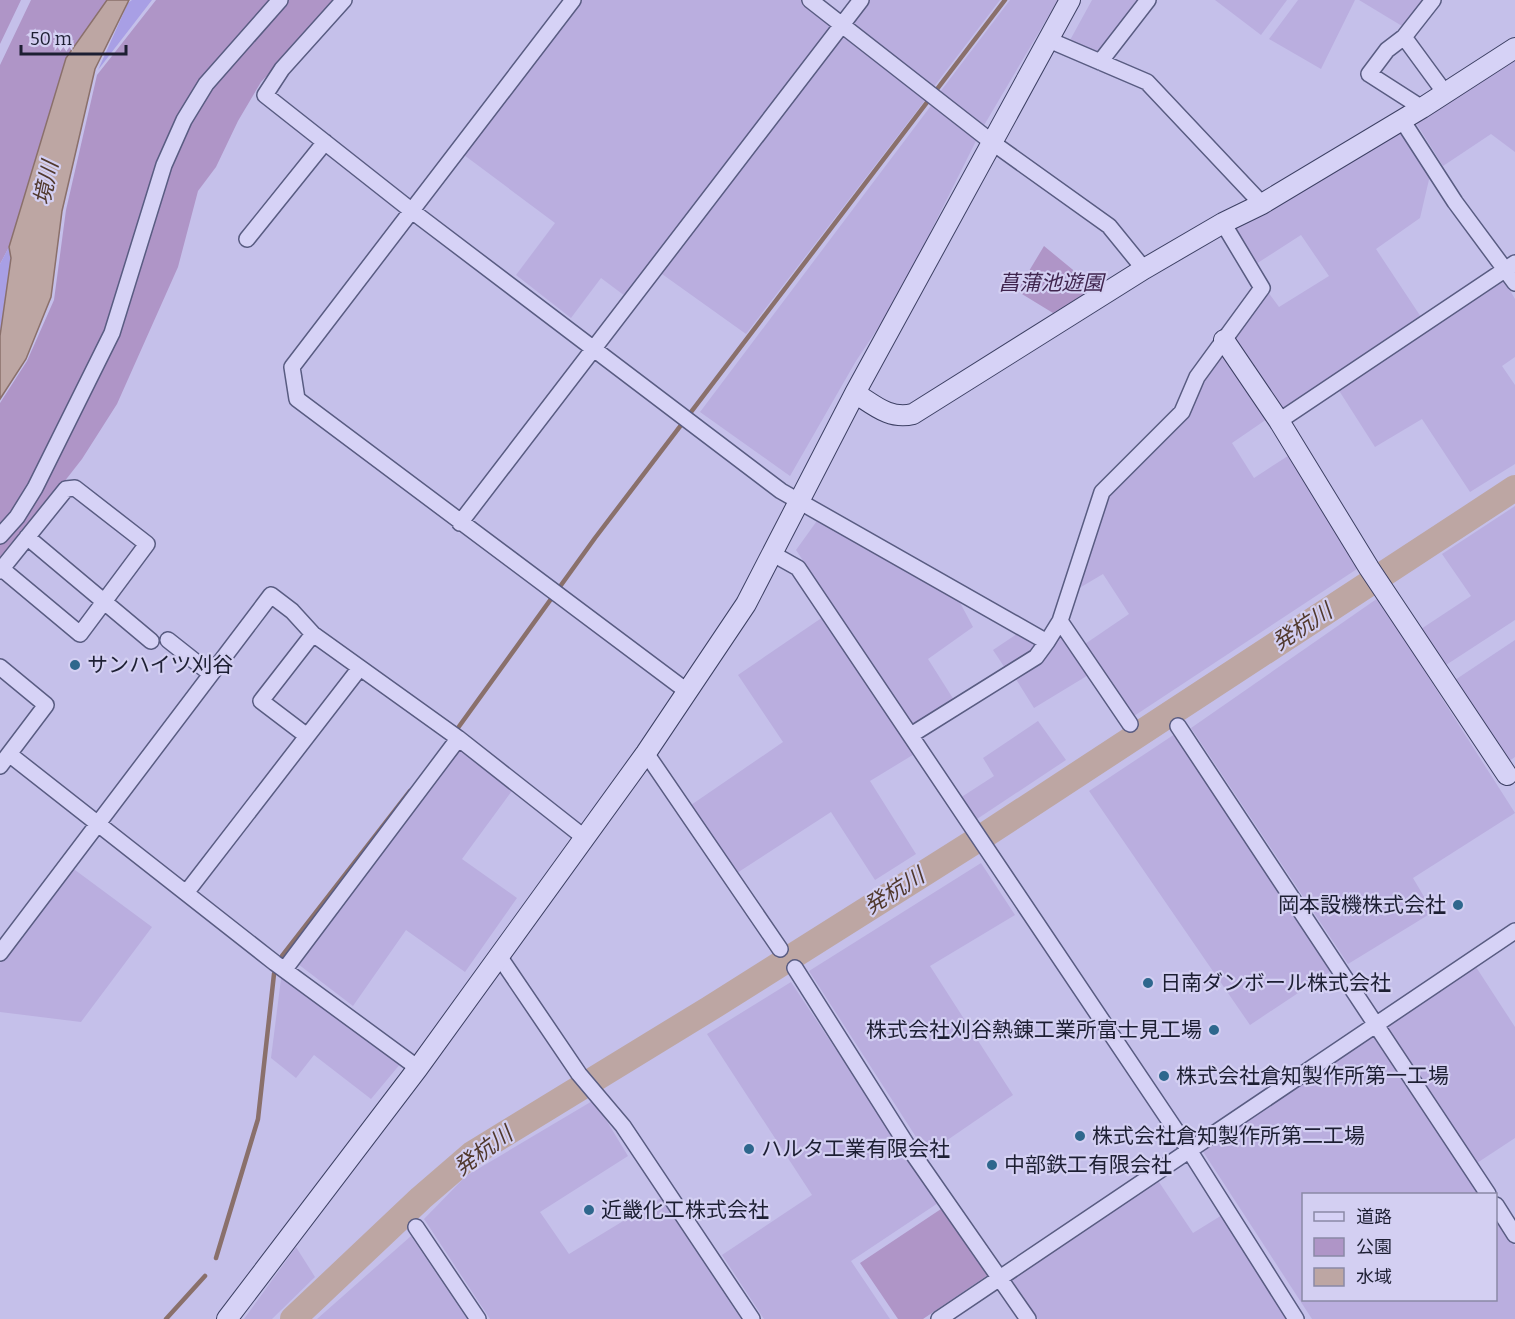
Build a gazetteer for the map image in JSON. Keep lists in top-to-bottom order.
{
  "water": ["境川", "発杭川"],
  "parks": ["菖蒲池遊園"],
  "places": [
    "サンハイツ刈谷",
    "岡本設機株式会社",
    "日南ダンボール株式会社",
    "株式会社刈谷熱錬工業所富士見工場",
    "株式会社倉知製作所第一工場",
    "株式会社倉知製作所第二工場",
    "ハルタ工業有限会社",
    "中部鉄工有限会社",
    "近畿化工株式会社"
  ],
  "legend": ["道路", "公園", "水域"],
  "scale_bar": "50 m"
}
